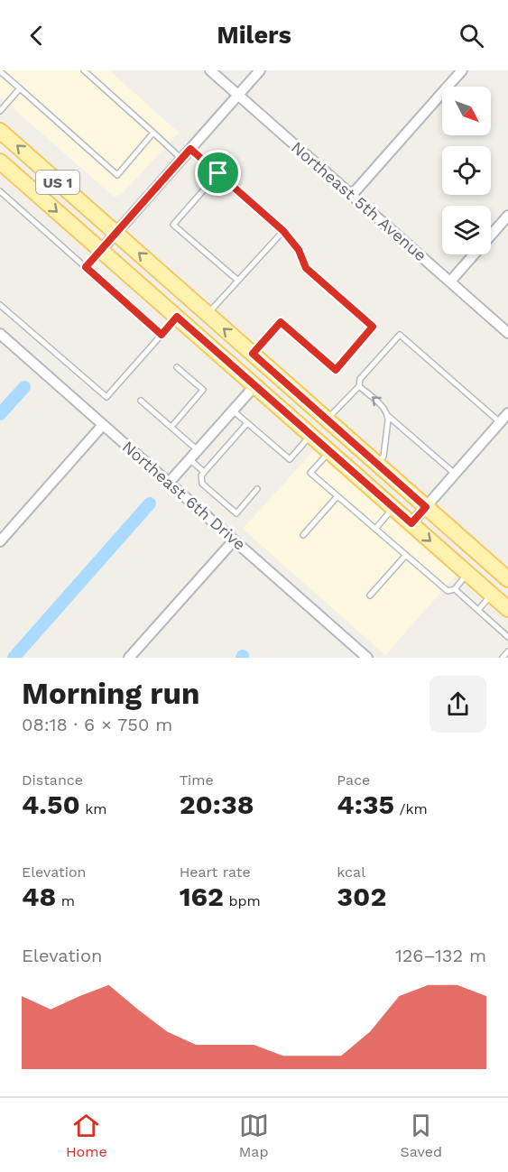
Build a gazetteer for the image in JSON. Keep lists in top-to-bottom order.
{
  "streets": {
    "main road": ["US 1"],
    "street": ["Northeast 5th Avenue", "Northeast 6th Drive"]
  },
  "north": "bottom right",
  "page": {
    "header": "Milers",
    "heading": ["Morning run", "08:18 · 6 × 750 m"],
    "stats": [
      ["Distance", "4.50 km"],
      ["Time", "20:38"],
      ["Pace", "4:35 /km"],
      ["Elevation", "48 m"],
      ["Heart rate", "162 bpm"],
      ["kcal", "302"]
    ],
    "chart": ["Elevation", "126–132 m"],
    "tabs": ["Home", "Map", "Saved"]
  }
}
